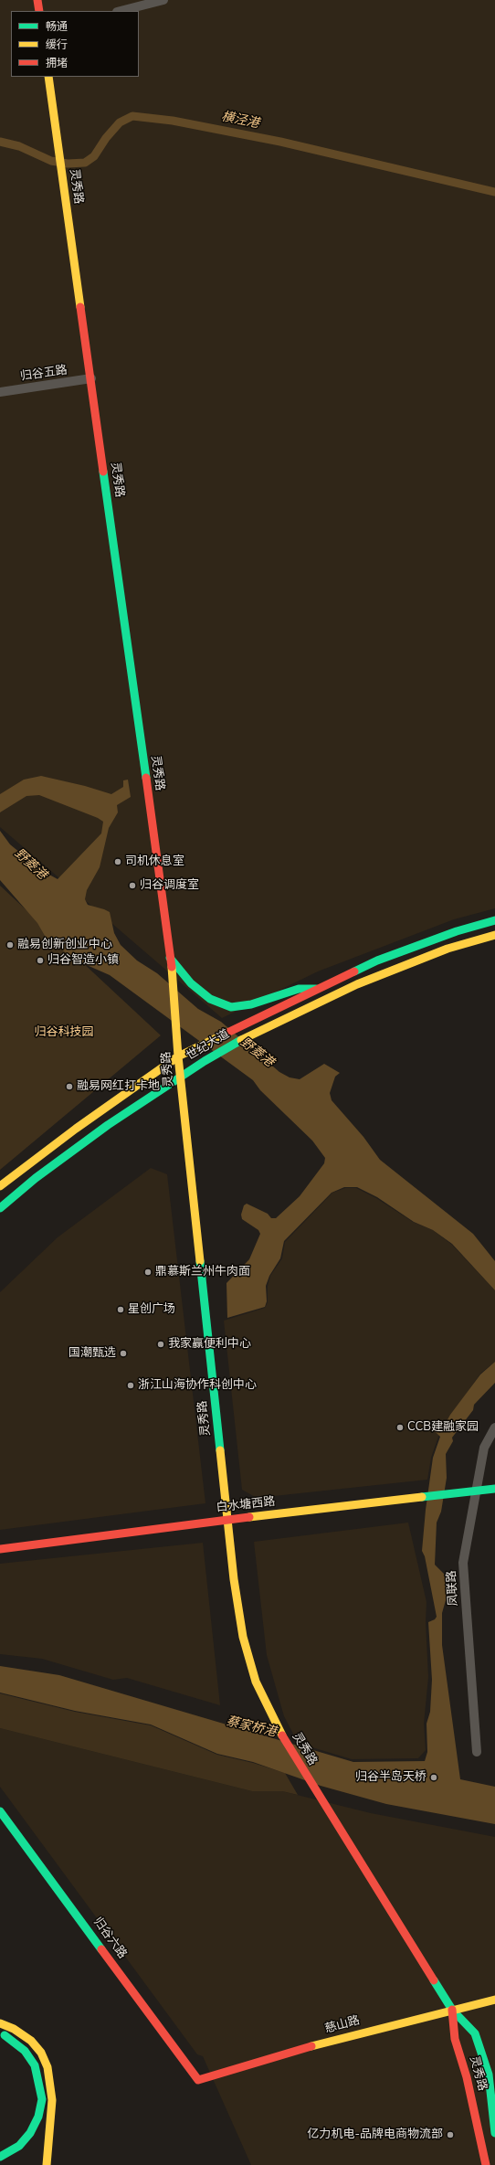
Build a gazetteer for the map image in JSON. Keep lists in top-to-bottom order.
{
  "streets": {
    "main road": [
      "灵秀路",
      "世纪大道",
      "白水塘西路",
      "归谷六路",
      "慈山路"
    ],
    "street": ["归谷五路", "凤联路"]
  },
  "crossings": [
    ["灵秀路", "归谷五路"],
    ["灵秀路", "世纪大道"],
    ["灵秀路", "白水塘西路"],
    ["灵秀路", "慈山路"],
    ["白水塘西路", "凤联路"],
    ["归谷六路", "慈山路"]
  ],
  "water": ["横泾港", "野菱港", "蔡家桥港"],
  "parks": ["归谷科技园"],
  "places": [
    "司机休息室",
    "归谷调度室",
    "融易创新创业中心",
    "归谷智造小镇",
    "融易网红打卡地",
    "鼎慕斯兰州牛肉面",
    "星创广场",
    "我家赢便利中心",
    "国潮甄选",
    "浙江山海协作科创中心",
    "CCB建融家园",
    "归谷半岛天桥",
    "亿力机电-品牌电商物流部"
  ],
  "legend": ["畅通", "缓行", "拥堵"]
}
